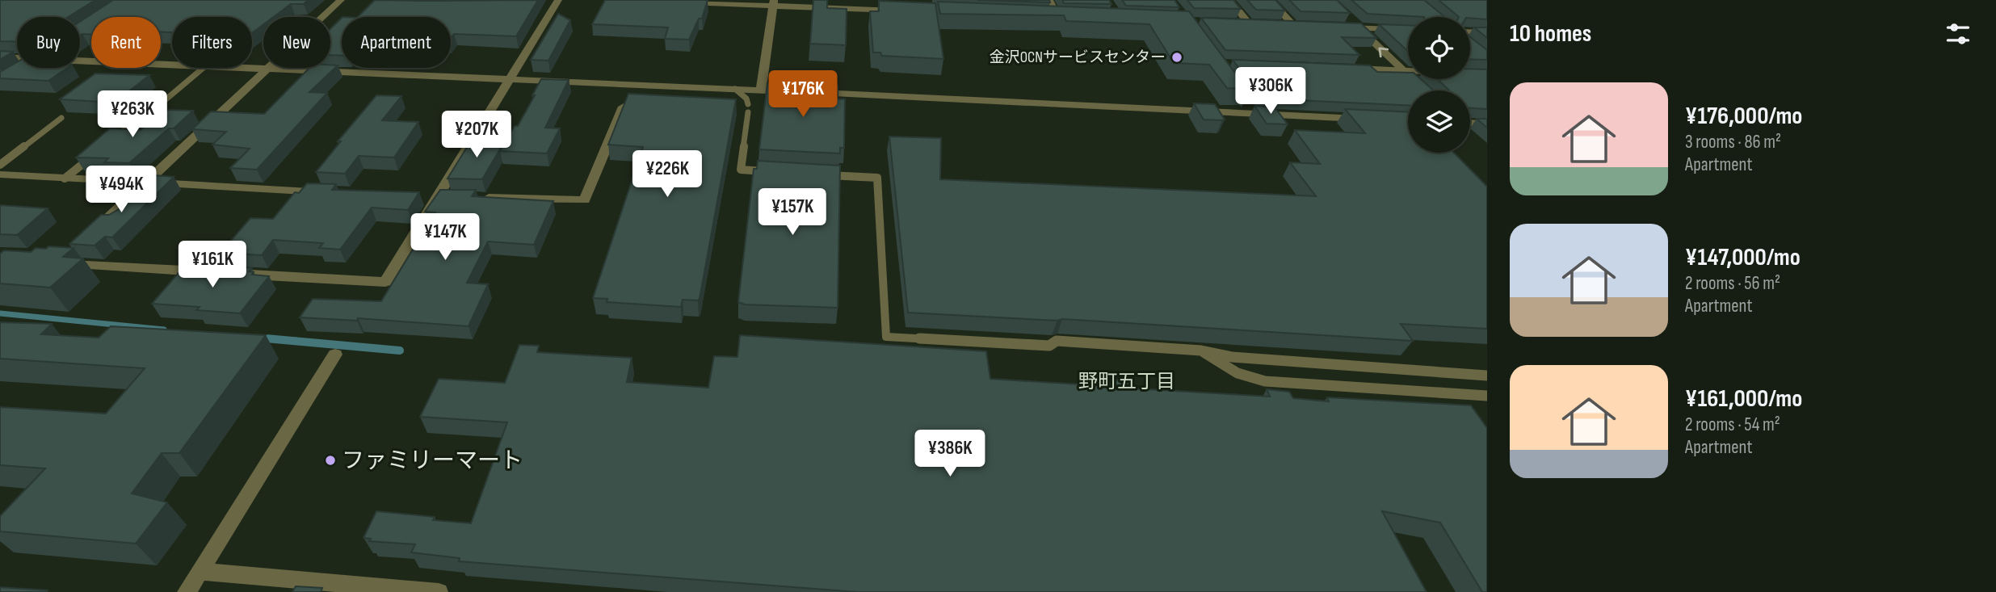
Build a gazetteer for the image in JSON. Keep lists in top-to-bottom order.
{
  "districts": ["野町五丁目"],
  "places": ["金沢OCNサービスセンター", "ファミリーマート"],
  "page": {
    "heading": "10 homes",
    "chip": [
      "Buy",
      "Rent",
      "Filters",
      "New",
      "Apartment"
    ],
    "price": [
      "¥306K",
      "¥176K",
      "¥263K",
      "¥207K",
      "¥226K",
      "¥494K",
      "¥157K",
      "¥147K",
      "¥161K",
      "¥386K"
    ],
    "list": [
      {
        "name": "¥176,000/mo",
        "note": "3 rooms · 86 m² · Apartment"
      },
      {
        "name": "¥147,000/mo",
        "note": "2 rooms · 56 m² · Apartment"
      },
      {
        "name": "¥161,000/mo",
        "note": "2 rooms · 54 m² · Apartment"
      }
    ]
  }
}
